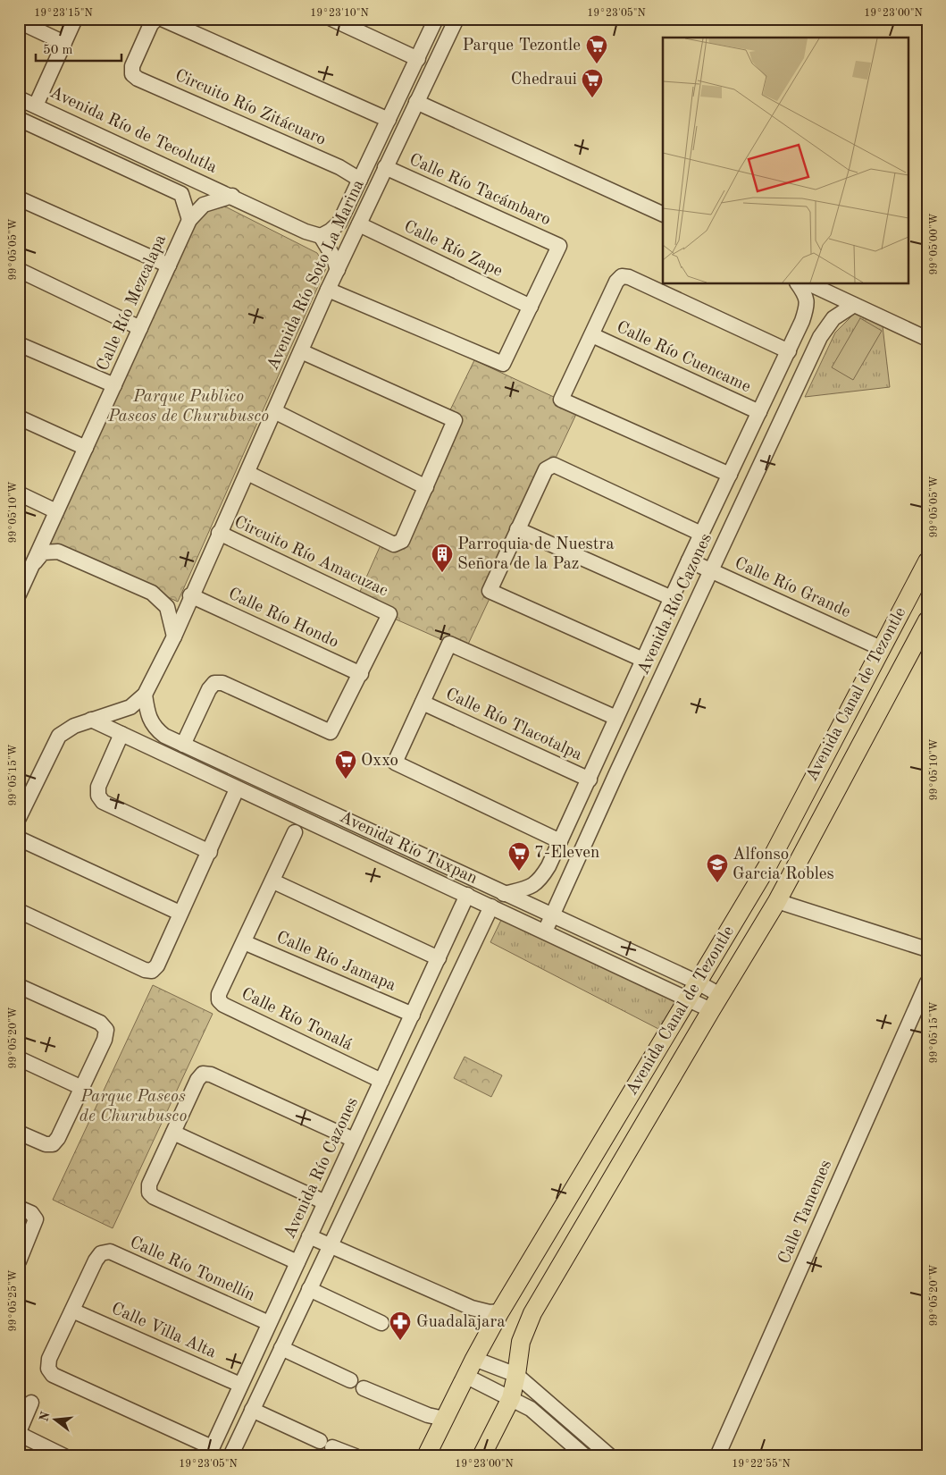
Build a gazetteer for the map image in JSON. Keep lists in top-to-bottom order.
{
  "streets": {
    "main road": ["Avenida Canal de Tezontle"],
    "street": [
      "Circuito Río Zitácuaro",
      "Avenida Río de Tecolutla",
      "Calle Río Tacámbaro",
      "Calle Río Zape",
      "Avenida Río Soto La Marina",
      "Calle Río Mezcalapa",
      "Calle Río Cuencame",
      "Circuito Río Amacuzac",
      "Calle Río Grande",
      "Avenida Río Cazones",
      "Calle Río Hondo",
      "Calle Río Tlacotalpa",
      "Avenida Río Tuxpan",
      "Calle Río Jamapa",
      "Calle Río Tonalá",
      "Calle Tamemes",
      "Calle Río Tomellín",
      "Calle Villa Alta"
    ]
  },
  "crossings": [
    ["Circuito Río Zitácuaro", "Avenida Río Soto La Marina"],
    ["Avenida Río de Tecolutla", "Avenida Río Soto La Marina"],
    ["Avenida Río de Tecolutla", "Calle Río Mezcalapa"],
    ["Calle Río Tacámbaro", "Calle Río Zape"],
    ["Calle Río Tacámbaro", "Avenida Río Soto La Marina"],
    ["Calle Río Zape", "Avenida Río Soto La Marina"],
    ["Avenida Río Soto La Marina", "Circuito Río Amacuzac"],
    ["Avenida Río Soto La Marina", "Calle Río Hondo"],
    ["Avenida Río Soto La Marina", "Avenida Río Tuxpan"],
    ["Calle Río Cuencame", "Avenida Río Cazones"],
    ["Circuito Río Amacuzac", "Calle Río Hondo"],
    ["Circuito Río Amacuzac", "Avenida Río Tuxpan"],
    ["Calle Río Grande", "Avenida Río Cazones"],
    ["Calle Río Grande", "Avenida Canal de Tezontle"],
    ["Avenida Río Cazones", "Calle Río Tlacotalpa"],
    ["Avenida Río Cazones", "Avenida Río Tuxpan"],
    ["Avenida Río Cazones", "Calle Río Jamapa"],
    ["Avenida Río Cazones", "Calle Río Tonalá"],
    ["Avenida Río Cazones", "Calle Río Tomellín"],
    ["Avenida Río Cazones", "Calle Villa Alta"],
    ["Avenida Canal de Tezontle", "Avenida Río Tuxpan"],
    ["Calle Río Jamapa", "Calle Río Tonalá"],
    ["Calle Río Tomellín", "Calle Villa Alta"]
  ],
  "parks": ["Parque Publico Paseos de Churubusco", "Parque Paseos de Churubusco"],
  "places": {
    "supermarket": [
      "Parque Tezontle",
      "Chedraui",
      "Oxxo",
      "7-Eleven"
    ],
    "building": ["Parroquia de Nuestra Señora de la Paz"],
    "school or university": ["Alfonso Garcia Robles"],
    "pharmacy": ["Guadalajara"]
  },
  "scale_bar": "50 m",
  "north": "left",
  "coordinates": [
    "19°23'15\"N",
    "19°23'10\"N",
    "19°23'05\"N",
    "19°23'00\"N",
    "99°05'00\"W",
    "99°05'05\"W",
    "99°05'10\"W",
    "99°05'15\"W",
    "99°05'20\"W",
    "99°05'25\"W",
    "19°22'55\"N"
  ]
}
